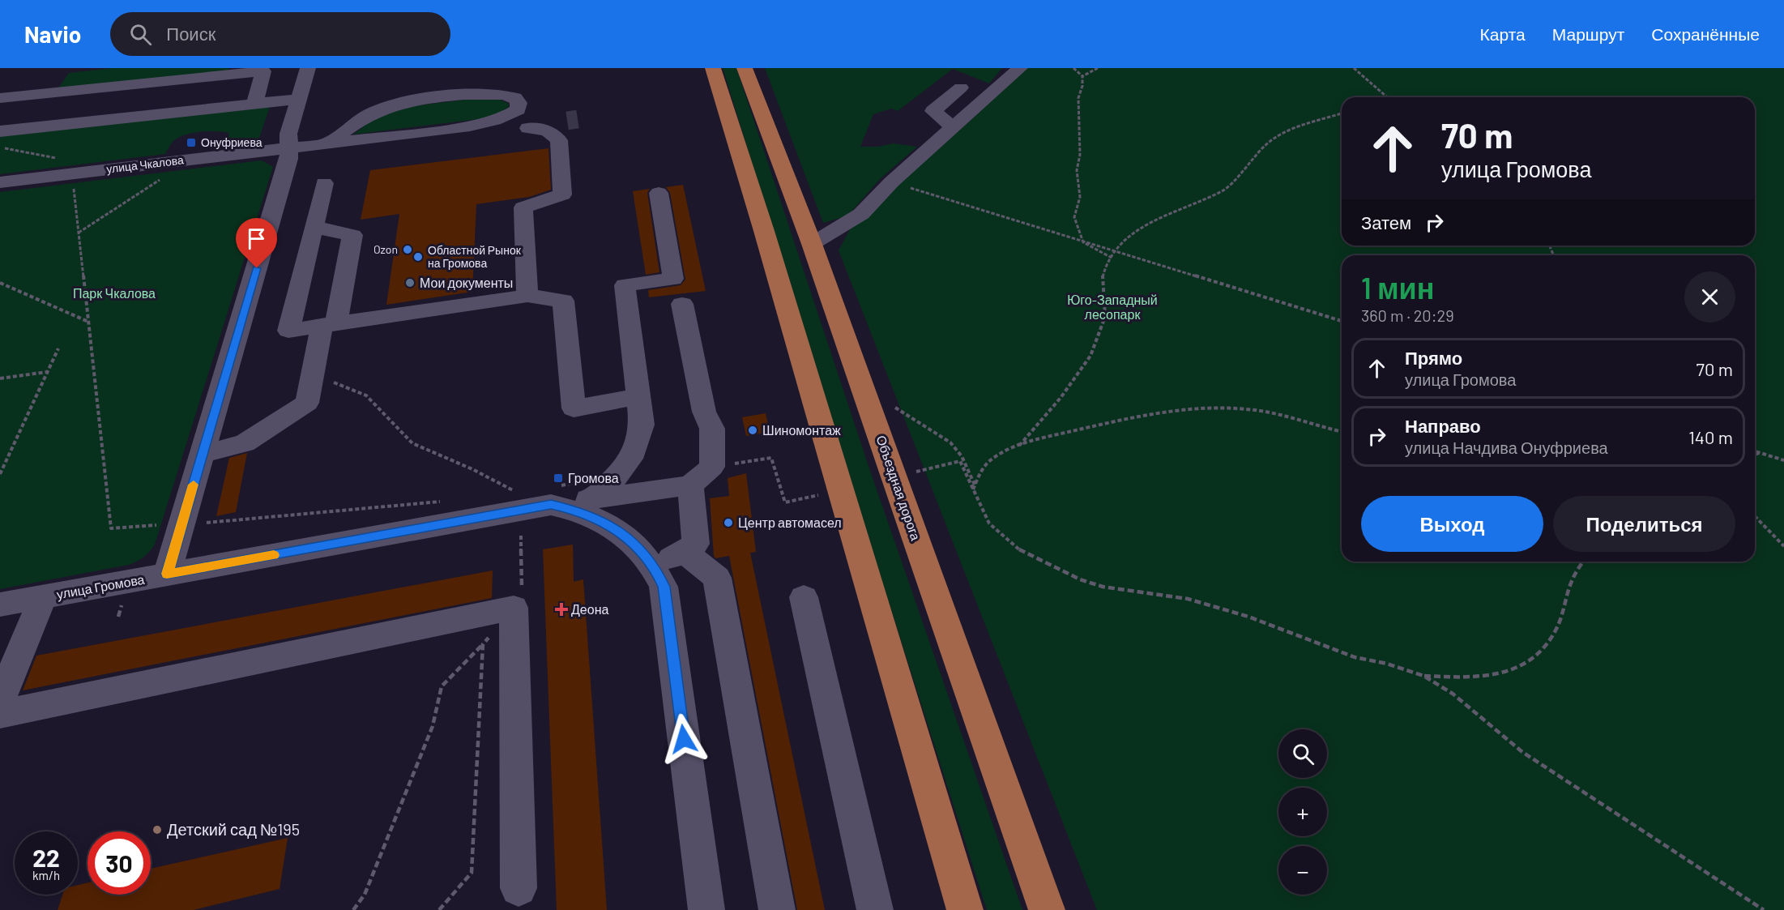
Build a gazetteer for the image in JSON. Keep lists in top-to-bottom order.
{
  "streets": {
    "main road": ["Объездная дорога"],
    "street": ["улица Чкалова", "улица Громова"]
  },
  "parks": ["Парк Чкалова", "Юго-Западный лесопарк"],
  "places": {
    "transit": ["Онуфриева", "Громова"],
    "other": [
      "Ozon",
      "Областной Рынок на Громова",
      "Мои документы",
      "Шиномонтаж",
      "Центр автомасел",
      "Детский сад №195"
    ],
    "health": ["Деона"]
  },
  "page": {
    "header": "Navio",
    "search": "Поиск",
    "nav": ["Карта", "Маршрут", "Сохранённые"],
    "turn": ["70 m", "улица Громова"],
    "then": "Затем",
    "heading": ["1 мин", "360 m · 20:29"],
    "list": [
      {
        "name": "Прямо",
        "note": "улица Громова",
        "value": "70 m"
      },
      {
        "name": "Направо",
        "note": "улица Начдива Онуфриева",
        "value": "140 m"
      }
    ],
    "buttons": ["Выход", "Поделиться"],
    "map_buttons": ["+", "−"],
    "speed": "22 km/h",
    "limit": "30"
  }
}
